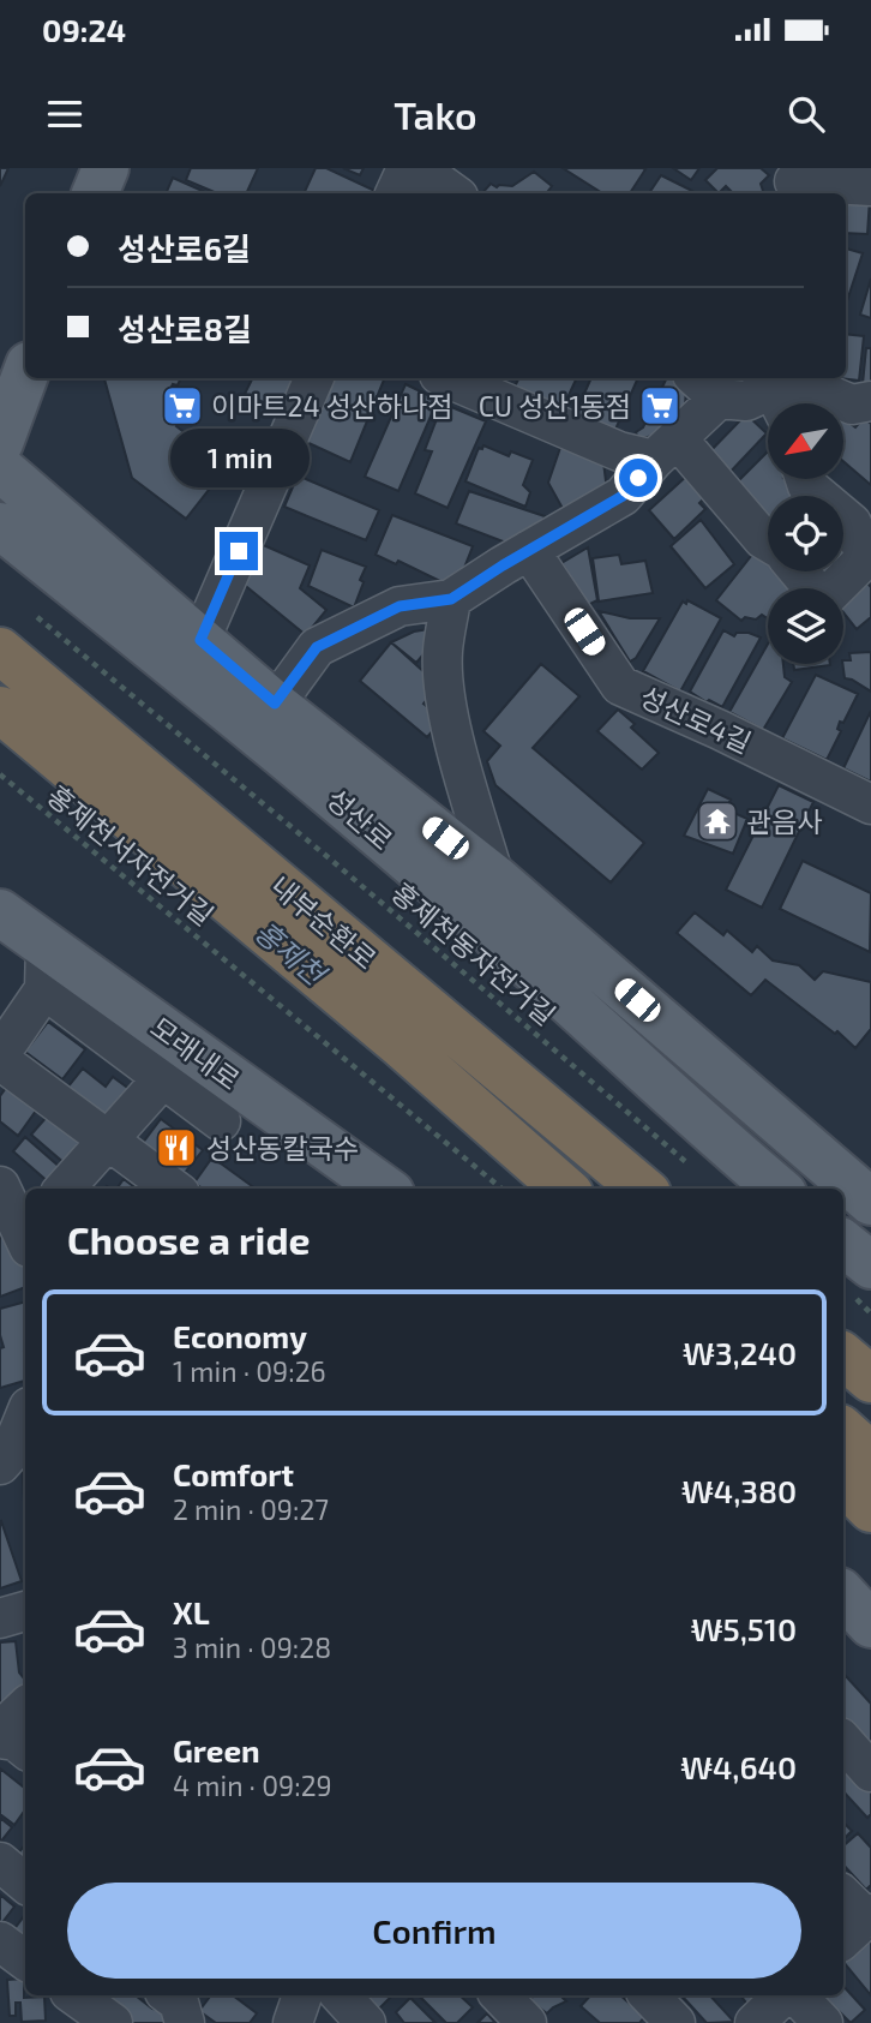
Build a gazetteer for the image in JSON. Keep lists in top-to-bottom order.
{
  "streets": {
    "highway": ["내부순환로"],
    "main road": ["성산로", "모래내로"],
    "street": ["성산로4길"],
    "path": ["홍제천서자전거길", "홍제천동자전거길"]
  },
  "water": ["홍제천"],
  "places": {
    "supermarket": ["이마트24 성산하나점", "CU 성산1동점"],
    "temple": ["관음사"],
    "restaurant": ["성산동칼국수"]
  },
  "north": "bottom left",
  "page": {
    "status": "09:24",
    "header": "Tako",
    "banner": ["성산로6길", "성산로8길"],
    "bubble": "1 min",
    "heading": "Choose a ride",
    "list": [
      {
        "name": "Economy",
        "note": "1 min · 09:26",
        "value": "₩3,240"
      },
      {
        "name": "Comfort",
        "note": "2 min · 09:27",
        "value": "₩4,380"
      },
      {
        "name": "XL",
        "note": "3 min · 09:28",
        "value": "₩5,510"
      },
      {
        "name": "Green",
        "note": "4 min · 09:29",
        "value": "₩4,640"
      }
    ],
    "buttons": "Confirm"
  }
}
